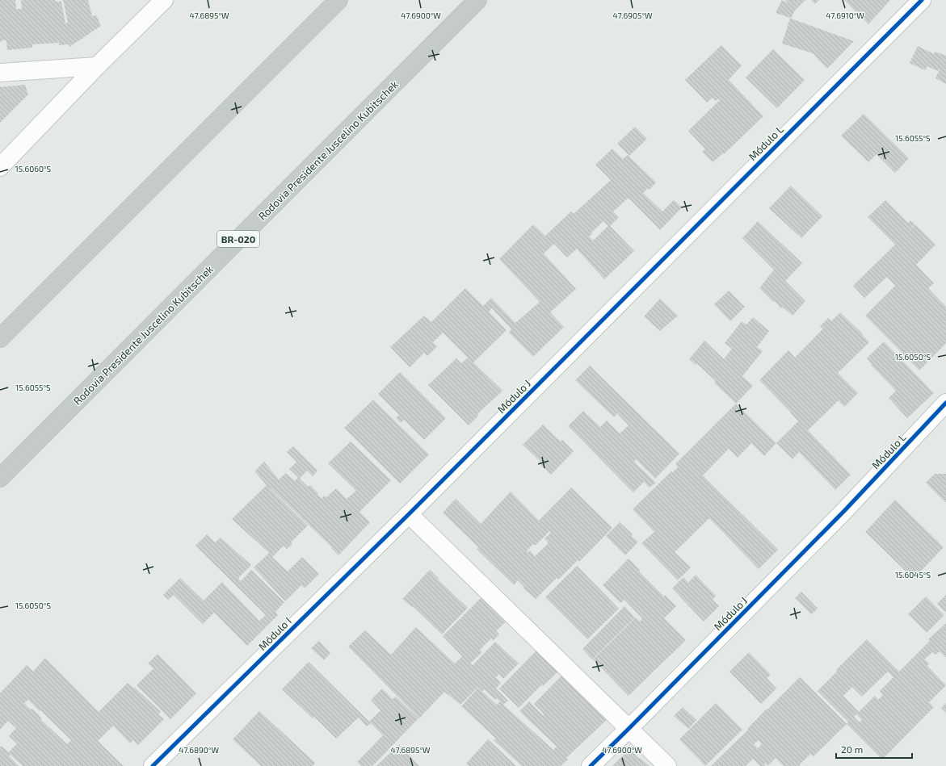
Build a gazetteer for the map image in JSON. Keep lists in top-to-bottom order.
{
  "streets": {
    "highway": ["Rodovia Presidente Juscelino Kubitschek", "BR-020"],
    "street": ["Módulo L", "Módulo J", "Módulo I"]
  },
  "crossings": [
    ["Módulo L", "Módulo J"],
    ["Módulo J", "Módulo I"]
  ],
  "scale_bar": "20 m",
  "coordinates": [
    "47.6895°W",
    "47.6900°W",
    "47.6905°W",
    "47.6910°W",
    "15.6055°S",
    "15.6060°S",
    "15.6050°S",
    "15.6045°S",
    "47.6890°W"
  ]
}
